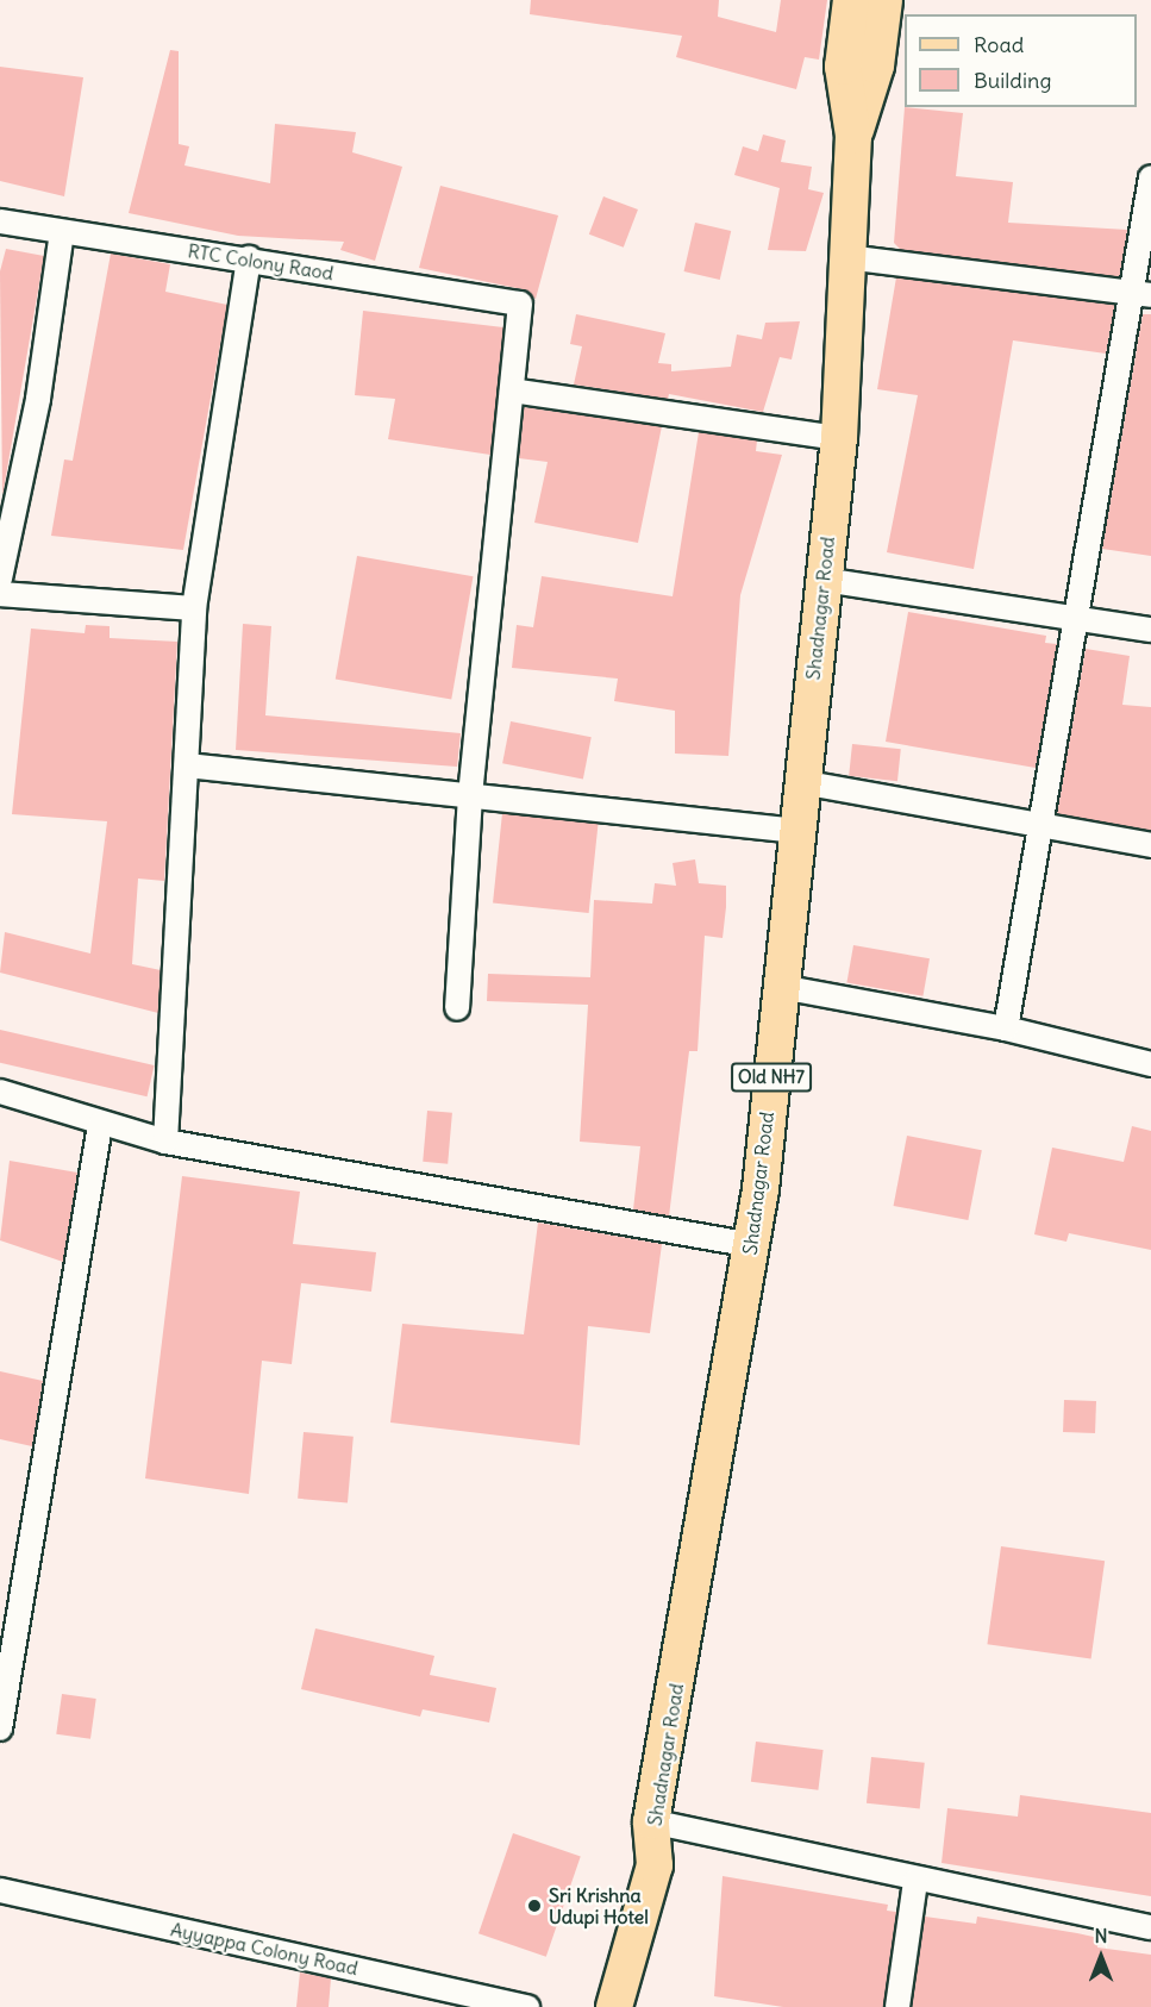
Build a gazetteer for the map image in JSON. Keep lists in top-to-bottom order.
{
  "streets": {
    "main road": ["Shadnagar Road", "Old NH7"],
    "street": ["RTC Colony Raod", "Ayyappa Colony Road"]
  },
  "places": ["Sri Krishna Udupi Hotel"],
  "legend": ["Road", "Building"],
  "north": "top"
}
